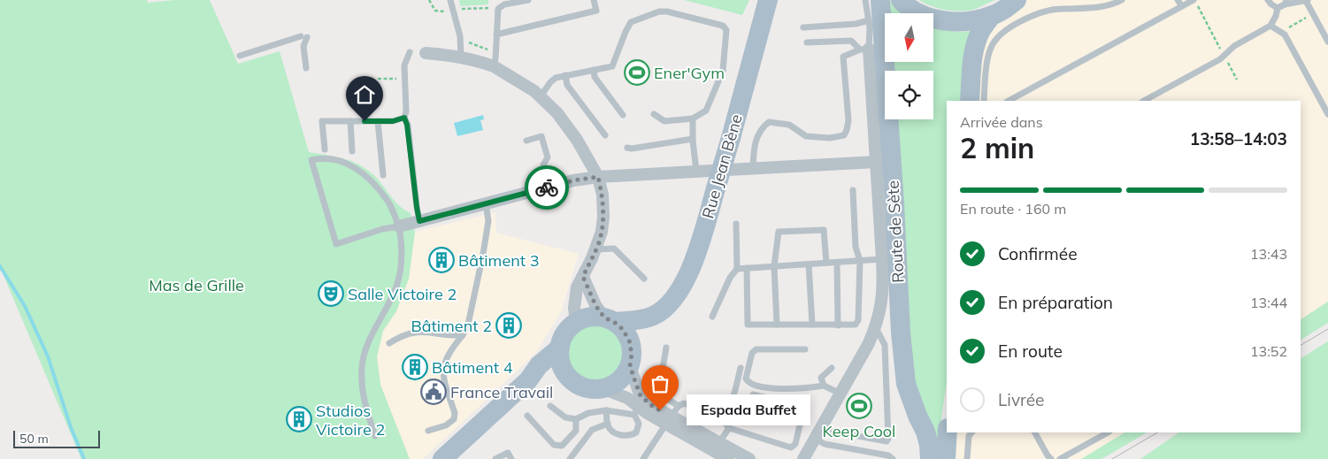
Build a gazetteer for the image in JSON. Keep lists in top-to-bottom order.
{
  "streets": {
    "main road": ["Rue Jean Bène", "Route de Sète"]
  },
  "parks": ["Mas de Grille"],
  "places": {
    "sports": ["Ener'Gym", "Keep Cool"],
    "building": [
      "Bâtiment 3",
      "Bâtiment 2",
      "Bâtiment 4",
      "Studios Victoire 2"
    ],
    "theatre": ["Salle Victoire 2"],
    "public building": ["France Travail"],
    "other": ["Espada Buffet"]
  },
  "scale_bar": "50 m",
  "north": "bottom",
  "page": {
    "heading": ["2 min", "Arrivée dans", "13:58–14:03"],
    "bar": "En route · 160 m",
    "list": [
      ["Confirmée", "13:43"],
      ["En préparation", "13:44"],
      ["En route", "13:52"],
      "Livrée"
    ],
    "bubble": "Espada Buffet",
    "scale": "50 m"
  }
}
